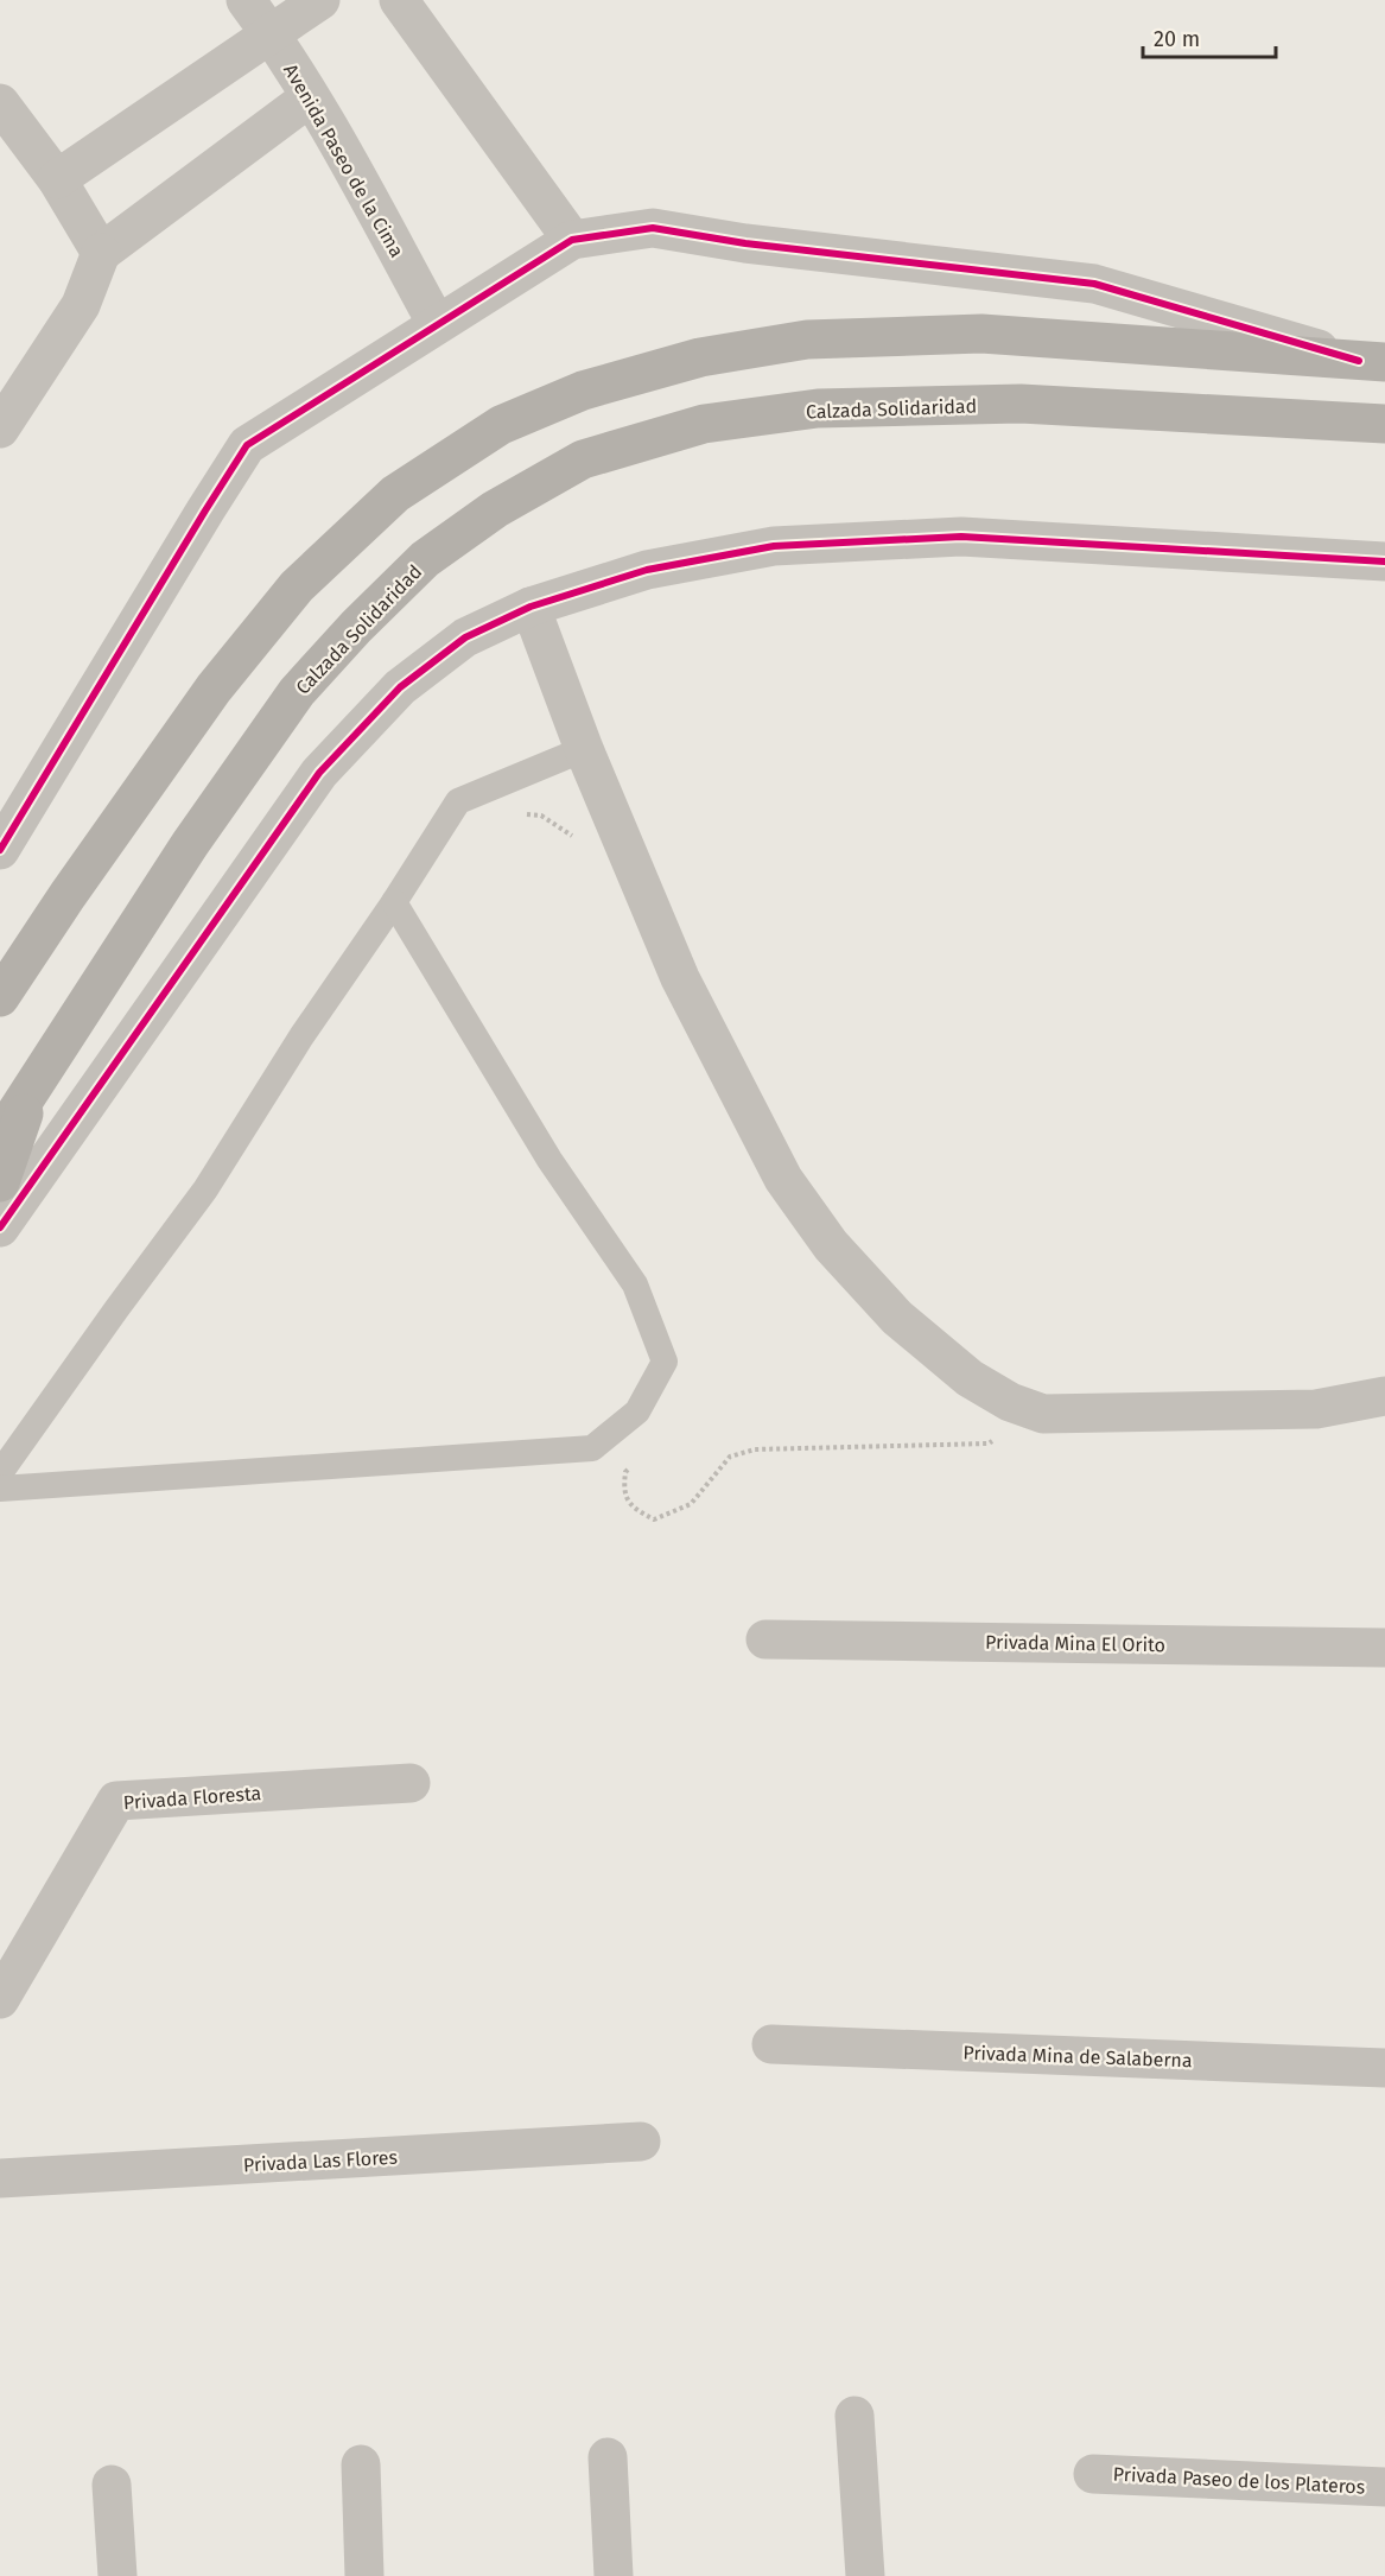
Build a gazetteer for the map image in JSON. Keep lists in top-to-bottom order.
{
  "streets": {
    "main road": ["Calzada Solidaridad"],
    "street": [
      "Avenida Paseo de la Cima",
      "Privada Mina El Orito",
      "Privada Floresta",
      "Privada Mina de Salaberna",
      "Privada Las Flores",
      "Privada Paseo de los Plateros"
    ]
  },
  "scale_bar": "20 m"
}
